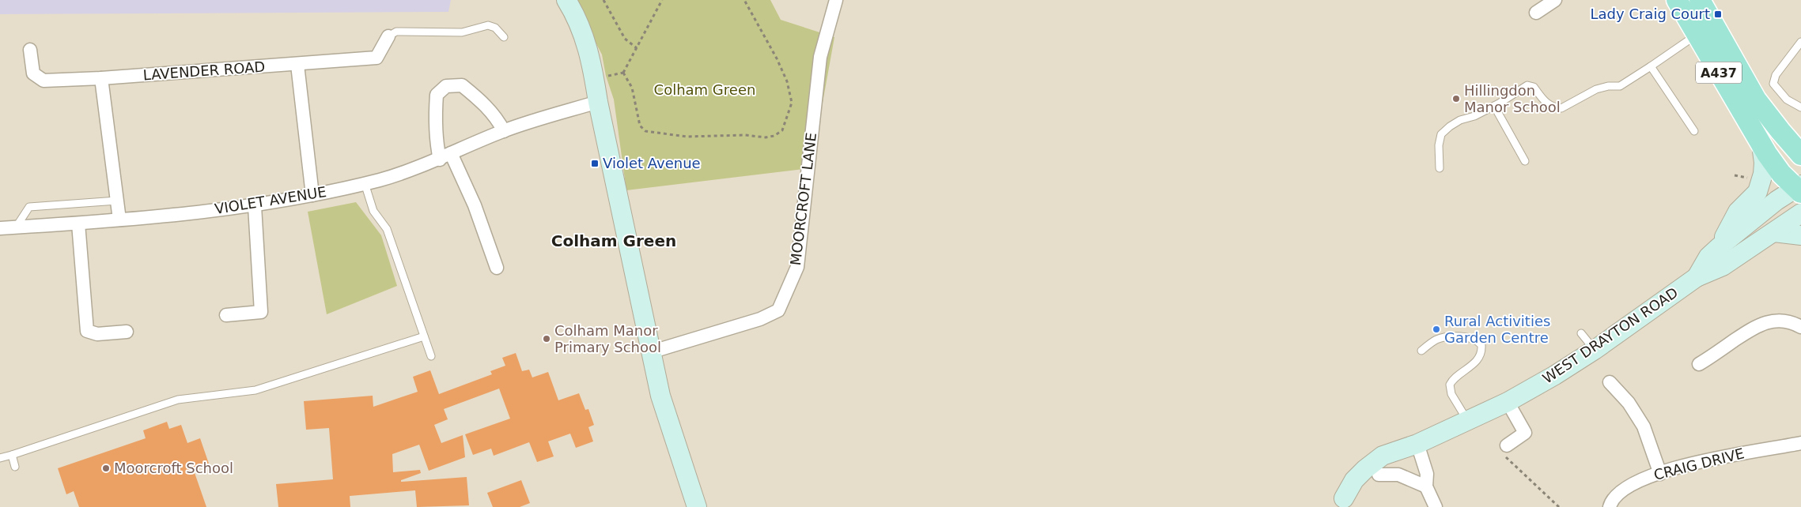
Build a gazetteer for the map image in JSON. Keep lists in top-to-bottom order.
{
  "streets": {
    "main road": ["A437", "WEST DRAYTON ROAD"],
    "street": [
      "LAVENDER ROAD",
      "MOORCROFT LANE",
      "VIOLET AVENUE",
      "CRAIG DRIVE"
    ]
  },
  "crossings": [
    ["A437", "WEST DRAYTON ROAD"]
  ],
  "districts": ["Colham Green"],
  "parks": ["Colham Green"],
  "places": {
    "transit": ["Lady Craig Court", "Violet Avenue"],
    "other": [
      "Hillingdon Manor School",
      "Rural Activities Garden Centre",
      "Colham Manor Primary School",
      "Moorcroft School"
    ]
  }
}
